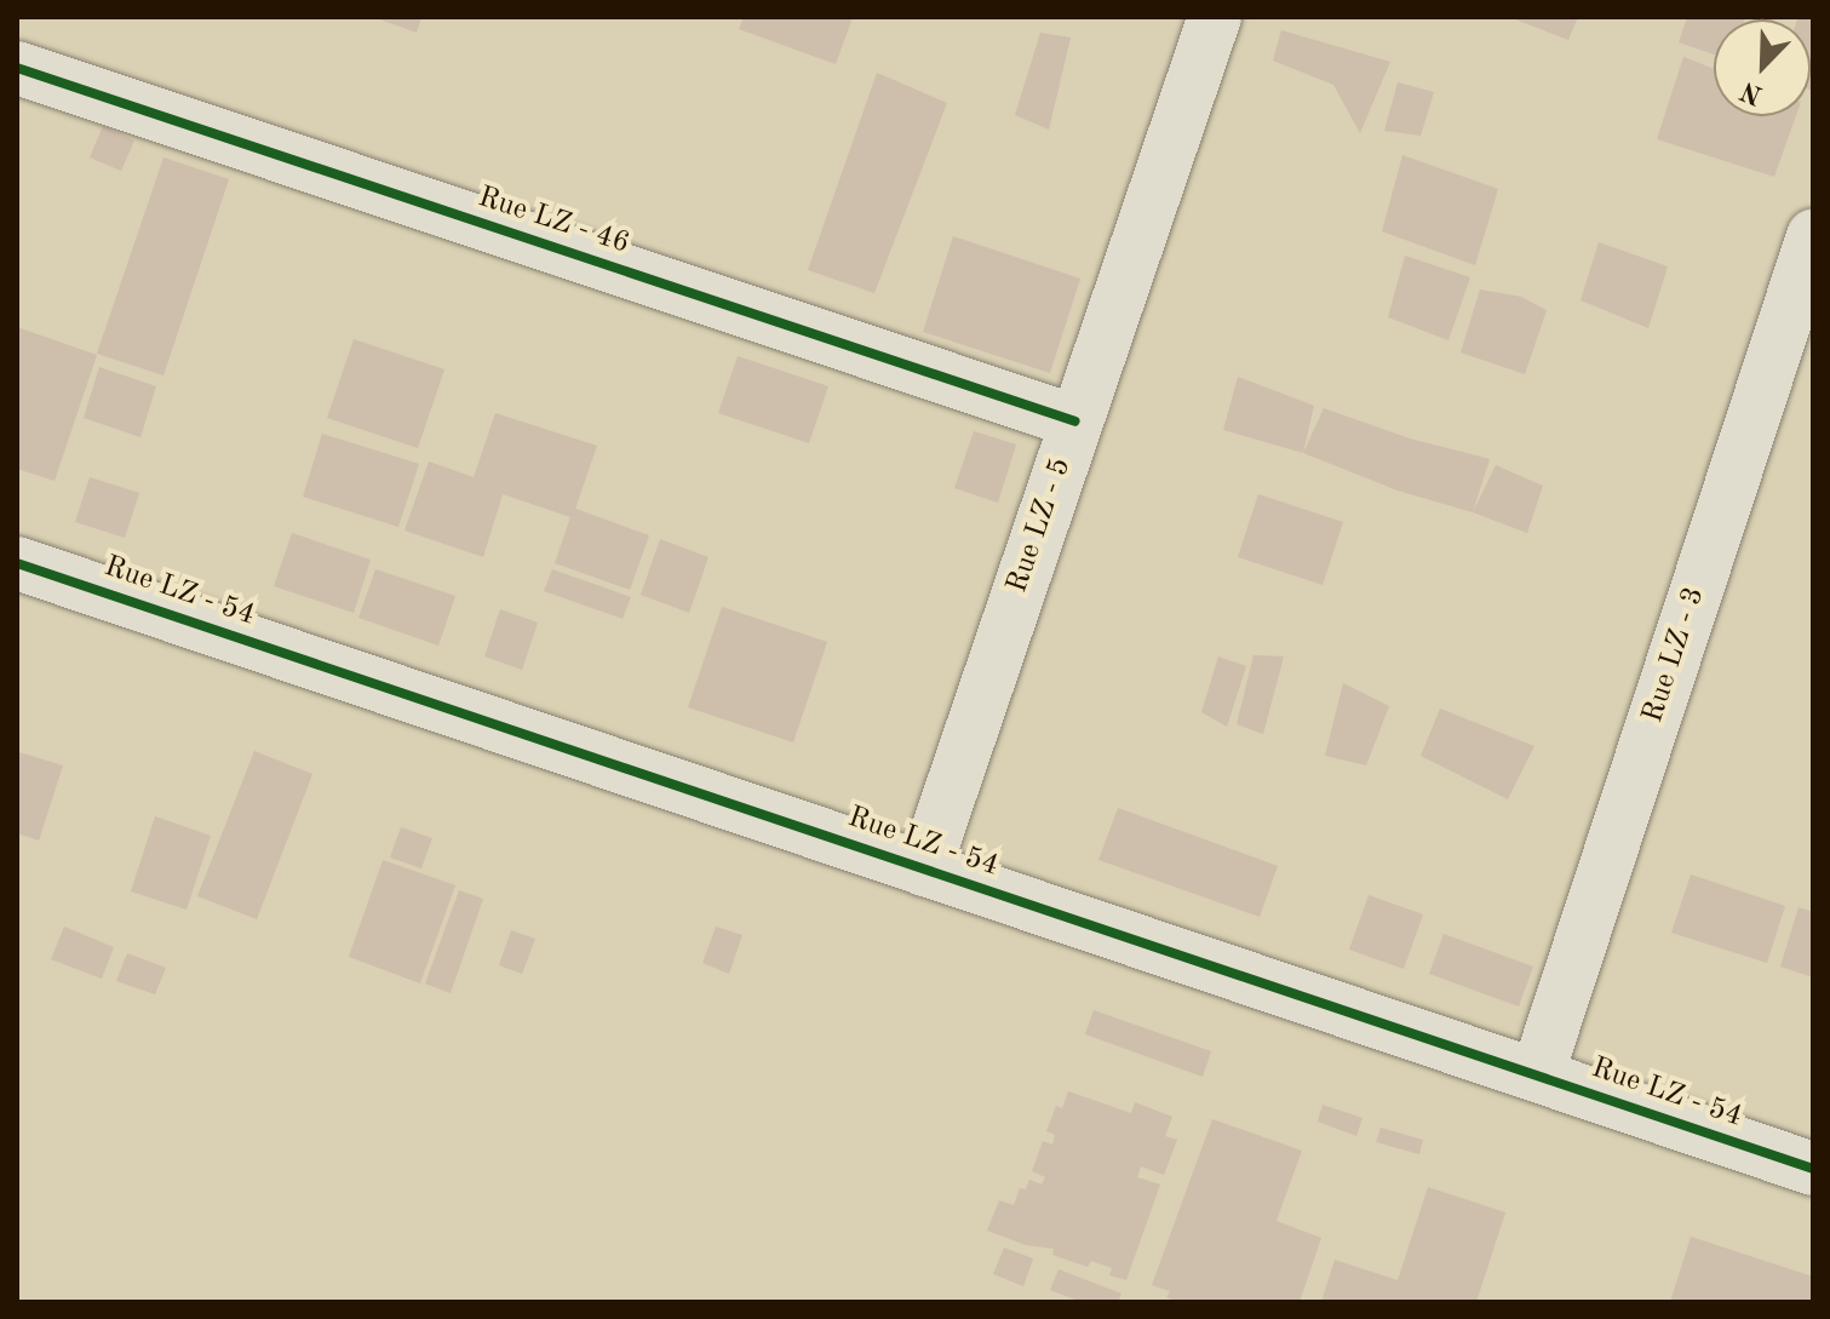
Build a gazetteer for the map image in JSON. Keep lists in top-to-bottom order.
{
  "streets": {
    "street": [
      "Rue LZ - 46",
      "Rue LZ - 5",
      "Rue LZ - 54",
      "Rue LZ - 3"
    ]
  },
  "crossings": [
    ["Rue LZ - 46", "Rue LZ - 5"],
    ["Rue LZ - 5", "Rue LZ - 54"],
    ["Rue LZ - 54", "Rue LZ - 3"]
  ],
  "north": "bottom left"
}
